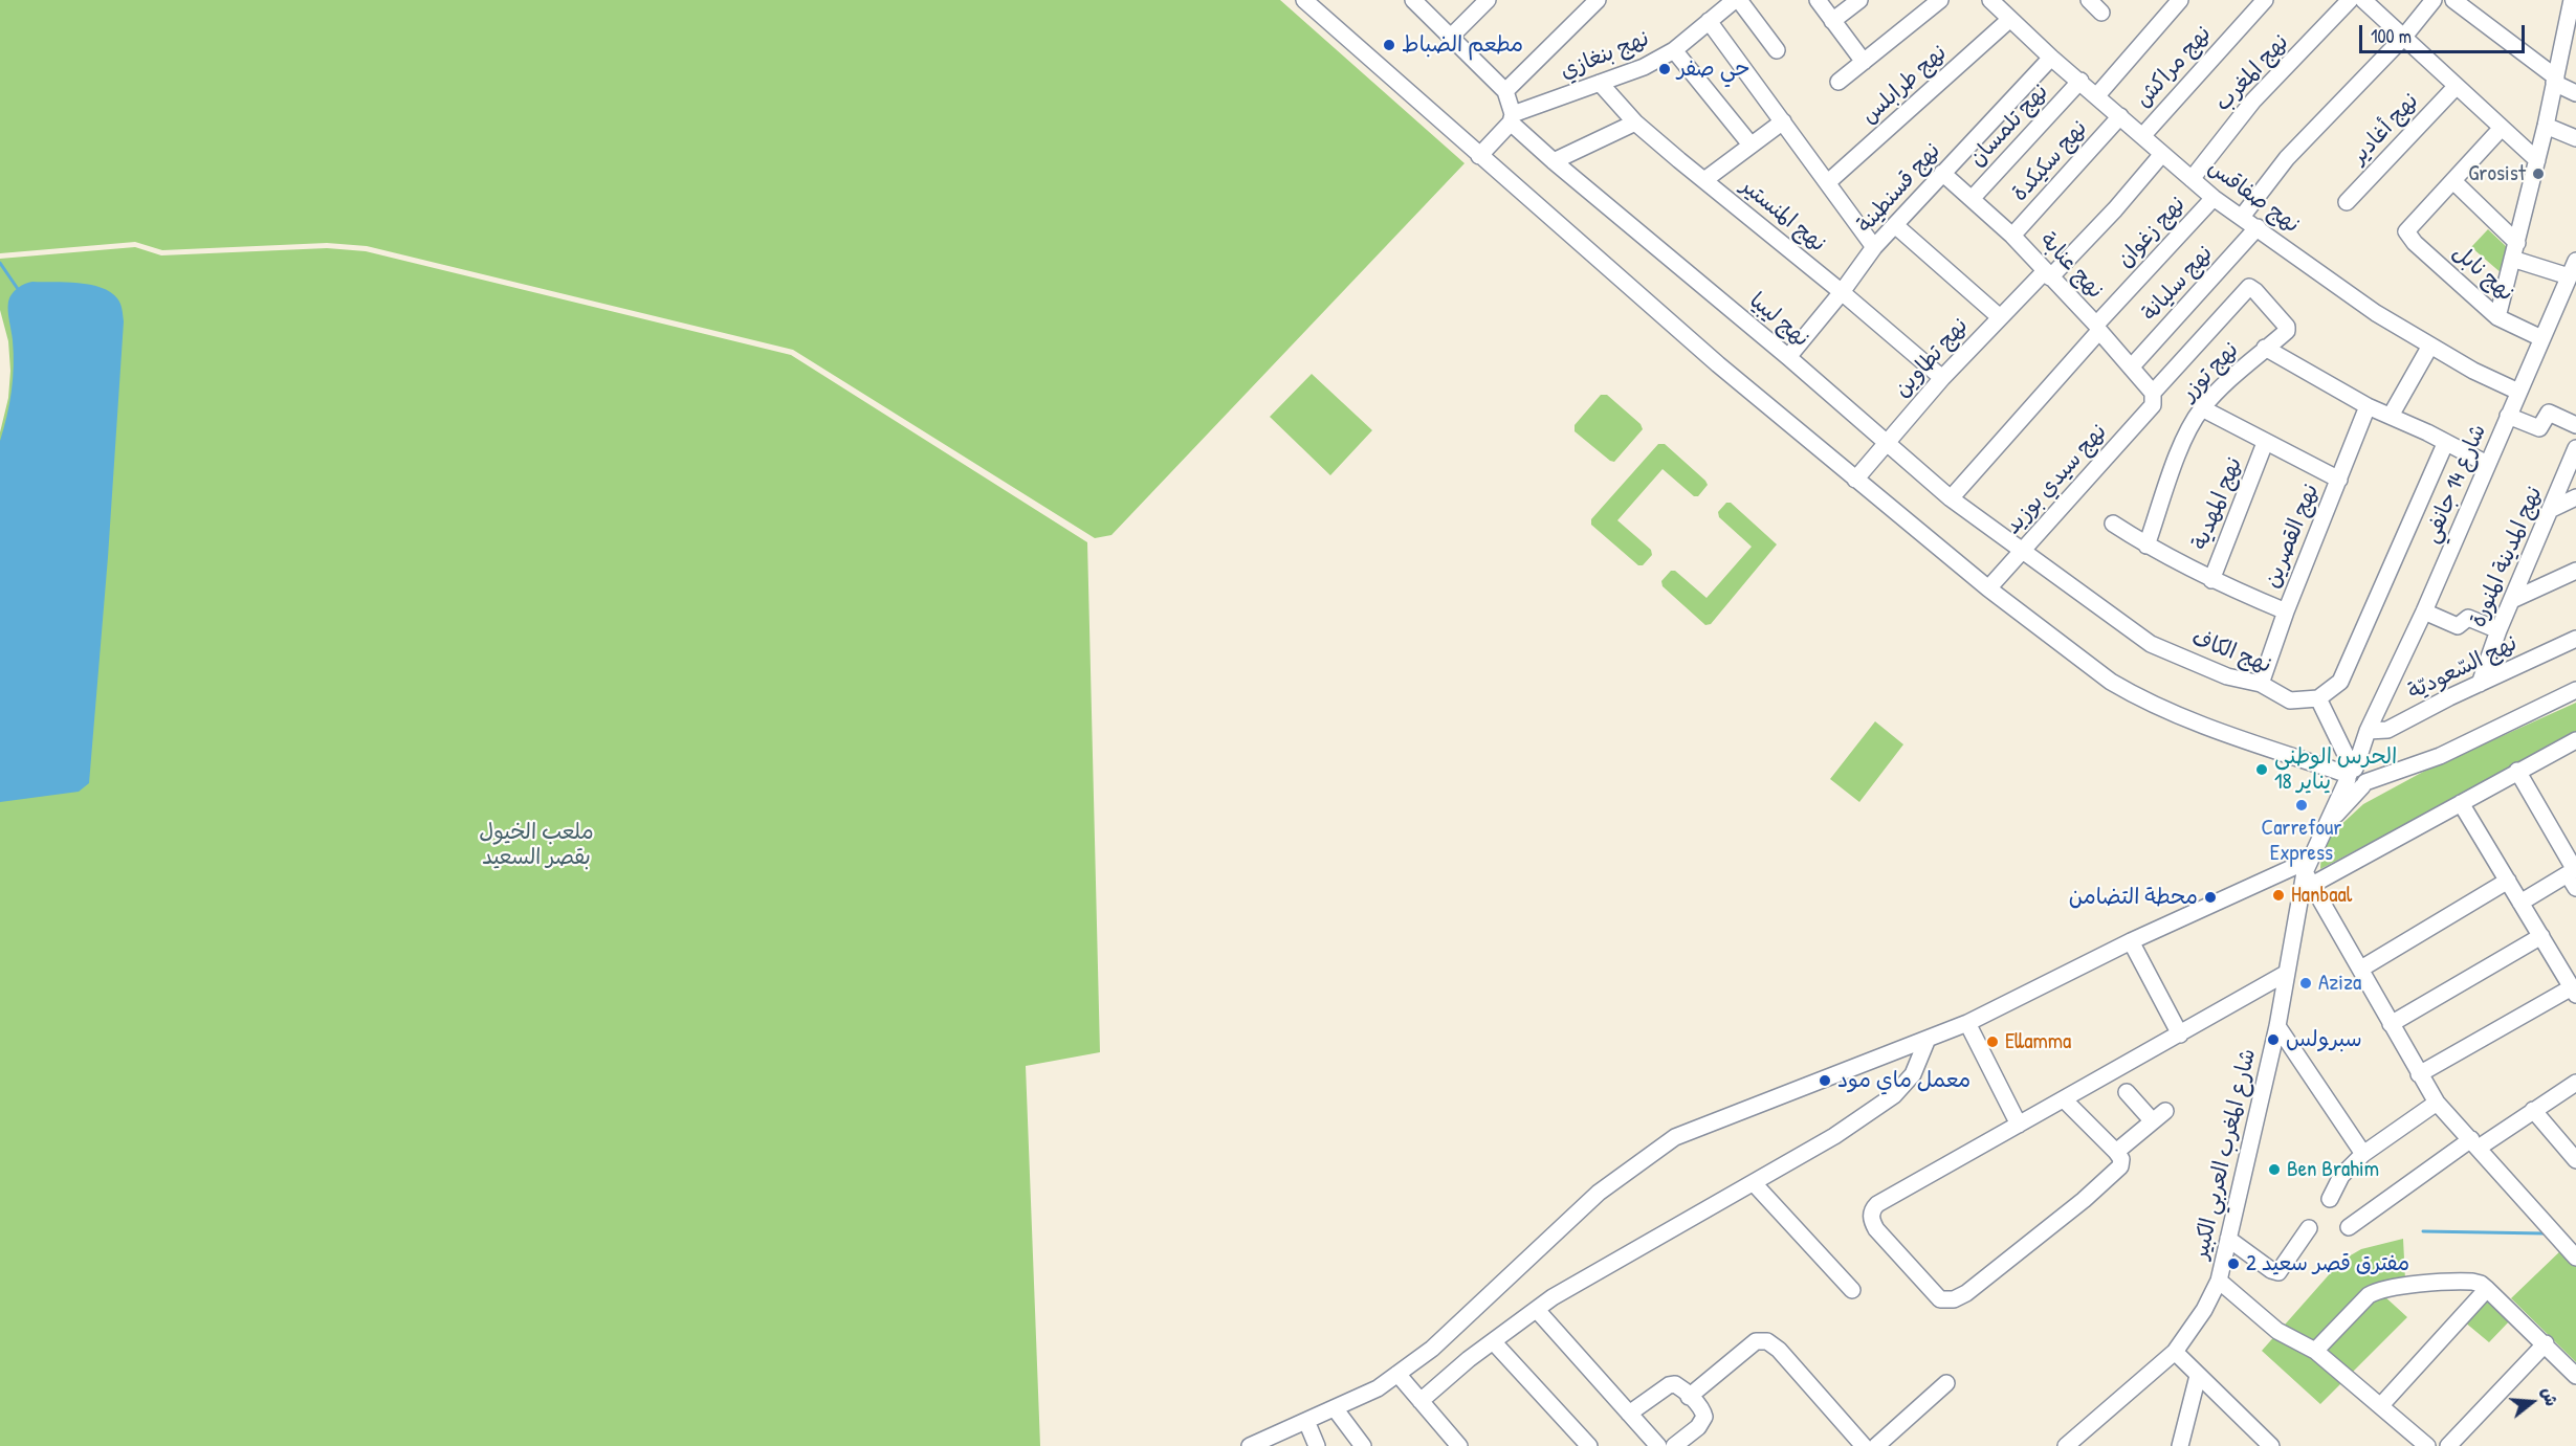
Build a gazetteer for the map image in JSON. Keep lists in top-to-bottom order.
{
  "streets": {
    "street": [
      "نهج بنغازي",
      "نهج مراكش",
      "نهج المغرب",
      "نهج طرابلس",
      "نهج تلمسان",
      "نهج أغادير",
      "نهج سكيكدة",
      "نهج قسنطينة",
      "نهج صفاقس",
      "نهج المنستير",
      "نهج زغوان",
      "نهج عنابة",
      "نهج نابل",
      "نهج سليانة",
      "نهج ليبيا",
      "نهج تطاوين",
      "نهج توزر",
      "نهج سيدي بوزيد",
      "شارع 14 جانفي",
      "نهج المهدية",
      "نهج القصرين",
      "نهج المدينة المنورة",
      "نهج الكاف",
      "نهج السّعوديّة",
      "شارع المغرب العربي الكبير"
    ]
  },
  "crossings": [
    ["نهج بنغازي", "نهج المنستير"],
    ["نهج بنغازي", "نهج ليبيا"],
    ["نهج مراكش", "نهج صفاقس"],
    ["نهج المغرب", "نهج صفاقس"],
    ["نهج طرابلس", "نهج صفاقس"],
    ["نهج تلمسان", "نهج صفاقس"],
    ["نهج تلمسان", "نهج عنابة"],
    ["نهج سكيكدة", "نهج صفاقس"],
    ["نهج سكيكدة", "نهج عنابة"],
    ["نهج قسنطينة", "نهج صفاقس"],
    ["نهج قسنطينة", "نهج المنستير"],
    ["نهج قسنطينة", "نهج عنابة"],
    ["نهج قسنطينة", "نهج ليبيا"],
    ["نهج صفاقس", "نهج زغوان"],
    ["نهج صفاقس", "نهج سليانة"],
    ["نهج صفاقس", "نهج تطاوين"],
    ["نهج صفاقس", "شارع 14 جانفي"],
    ["نهج المنستير", "نهج تطاوين"],
    ["نهج زغوان", "نهج عنابة"],
    ["نهج زغوان", "نهج ليبيا"],
    ["نهج عنابة", "نهج سليانة"],
    ["نهج عنابة", "نهج تطاوين"],
    ["نهج عنابة", "نهج سيدي بوزيد"],
    ["نهج نابل", "شارع 14 جانفي"],
    ["نهج ليبيا", "نهج تطاوين"],
    ["نهج ليبيا", "نهج سيدي بوزيد"],
    ["نهج ليبيا", "نهج الكاف"],
    ["نهج توزر", "نهج سيدي بوزيد"],
    ["نهج سيدي بوزيد", "نهج الكاف"],
    ["شارع 14 جانفي", "نهج السّعوديّة"],
    ["شارع 14 جانفي", "شارع المغرب العربي الكبير"],
    ["نهج القصرين", "نهج الكاف"],
    ["نهج المدينة المنورة", "نهج السّعوديّة"]
  ],
  "parks": ["ملعب الخيول بقصر السعيد"],
  "places": [
    "مطعم الضباط",
    "حي صفر",
    "Grosist",
    "الحرس الوطني 18 يناير",
    "Carrefour Express",
    "Hanbaal",
    "محطة التضامن",
    "Aziza",
    "سبرولس",
    "Ellamma",
    "معمل ماي مود",
    "Ben Brahim",
    "مفترق قصر سعيد 2"
  ],
  "scale_bar": "100 m",
  "north": "right"
}
